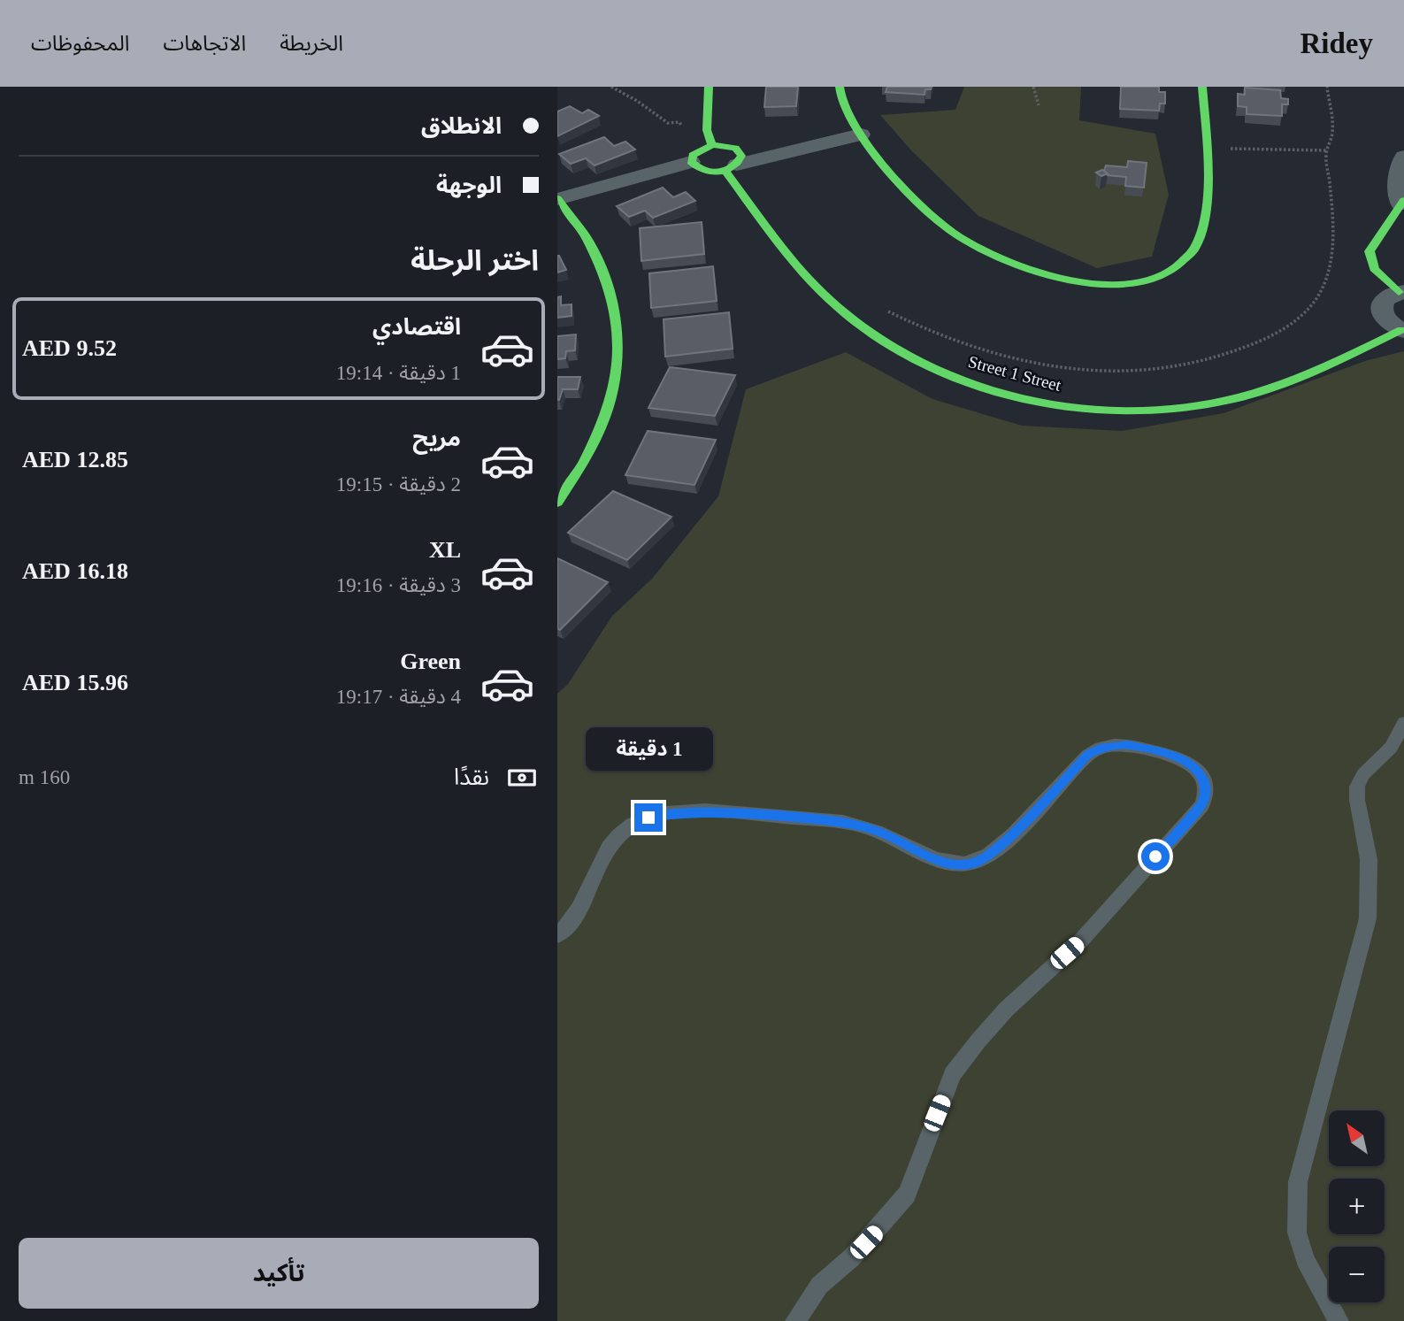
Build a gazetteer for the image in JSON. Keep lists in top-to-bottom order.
{
  "streets": {
    "street": ["Street 1 Street"]
  },
  "north": "top left",
  "page": {
    "header": "Ridey",
    "nav": ["الخريطة", "الاتجاهات", "المحفوظات"],
    "banner": ["الانطلاق", "الوجهة"],
    "heading": "اختر الرحلة",
    "list": [
      {
        "name": "اقتصادي",
        "note": "1 دقيقة · 19:14",
        "value": "AED 9.52"
      },
      {
        "name": "مريح",
        "note": "2 دقيقة · 19:15",
        "value": "AED 12.85"
      },
      {
        "name": "XL",
        "note": "3 دقيقة · 19:16",
        "value": "AED 16.18"
      },
      {
        "name": "Green",
        "note": "4 دقيقة · 19:17",
        "value": "AED 15.96"
      }
    ],
    "bubble": "1 دقيقة",
    "pay": ["نقدًا", "160 m"],
    "map_buttons": ["+", "−"],
    "buttons": "تأكيد"
  }
}
